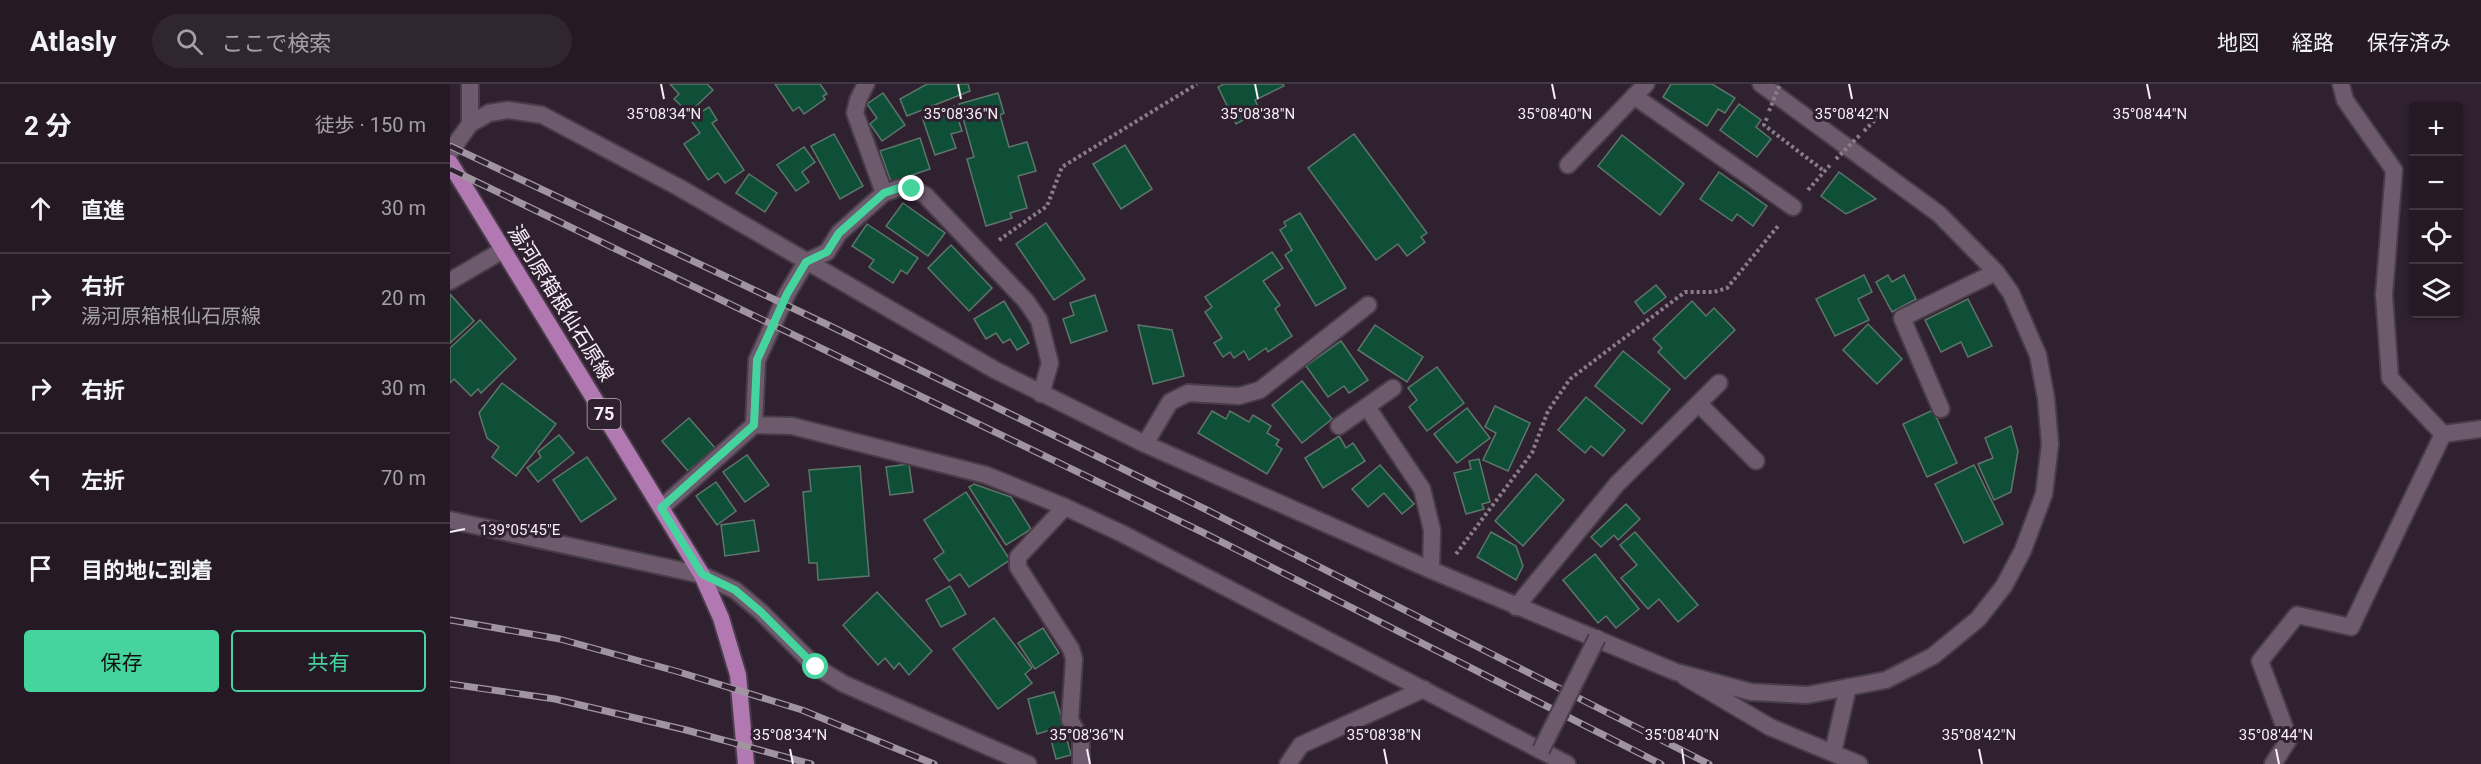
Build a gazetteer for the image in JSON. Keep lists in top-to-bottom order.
{
  "streets": {
    "main road": ["湯河原箱根仙石原線", "75"]
  },
  "page": {
    "header": "Atlasly",
    "search": "ここで検索",
    "nav": ["地図", "経路", "保存済み"],
    "heading": ["2 分", "徒歩 · 150 m"],
    "map_buttons": ["+", "−"],
    "list": [
      ["直進", "30 m"],
      ["右折", "湯河原箱根仙石原線", "20 m"],
      ["右折", "30 m"],
      ["左折", "70 m"],
      "目的地に到着"
    ],
    "buttons": ["保存", "共有"]
  },
  "coordinates": [
    "35°08'34\"N",
    "35°08'36\"N",
    "35°08'38\"N",
    "35°08'40\"N",
    "35°08'42\"N",
    "35°08'44\"N",
    "139°05'45\"E"
  ]
}
